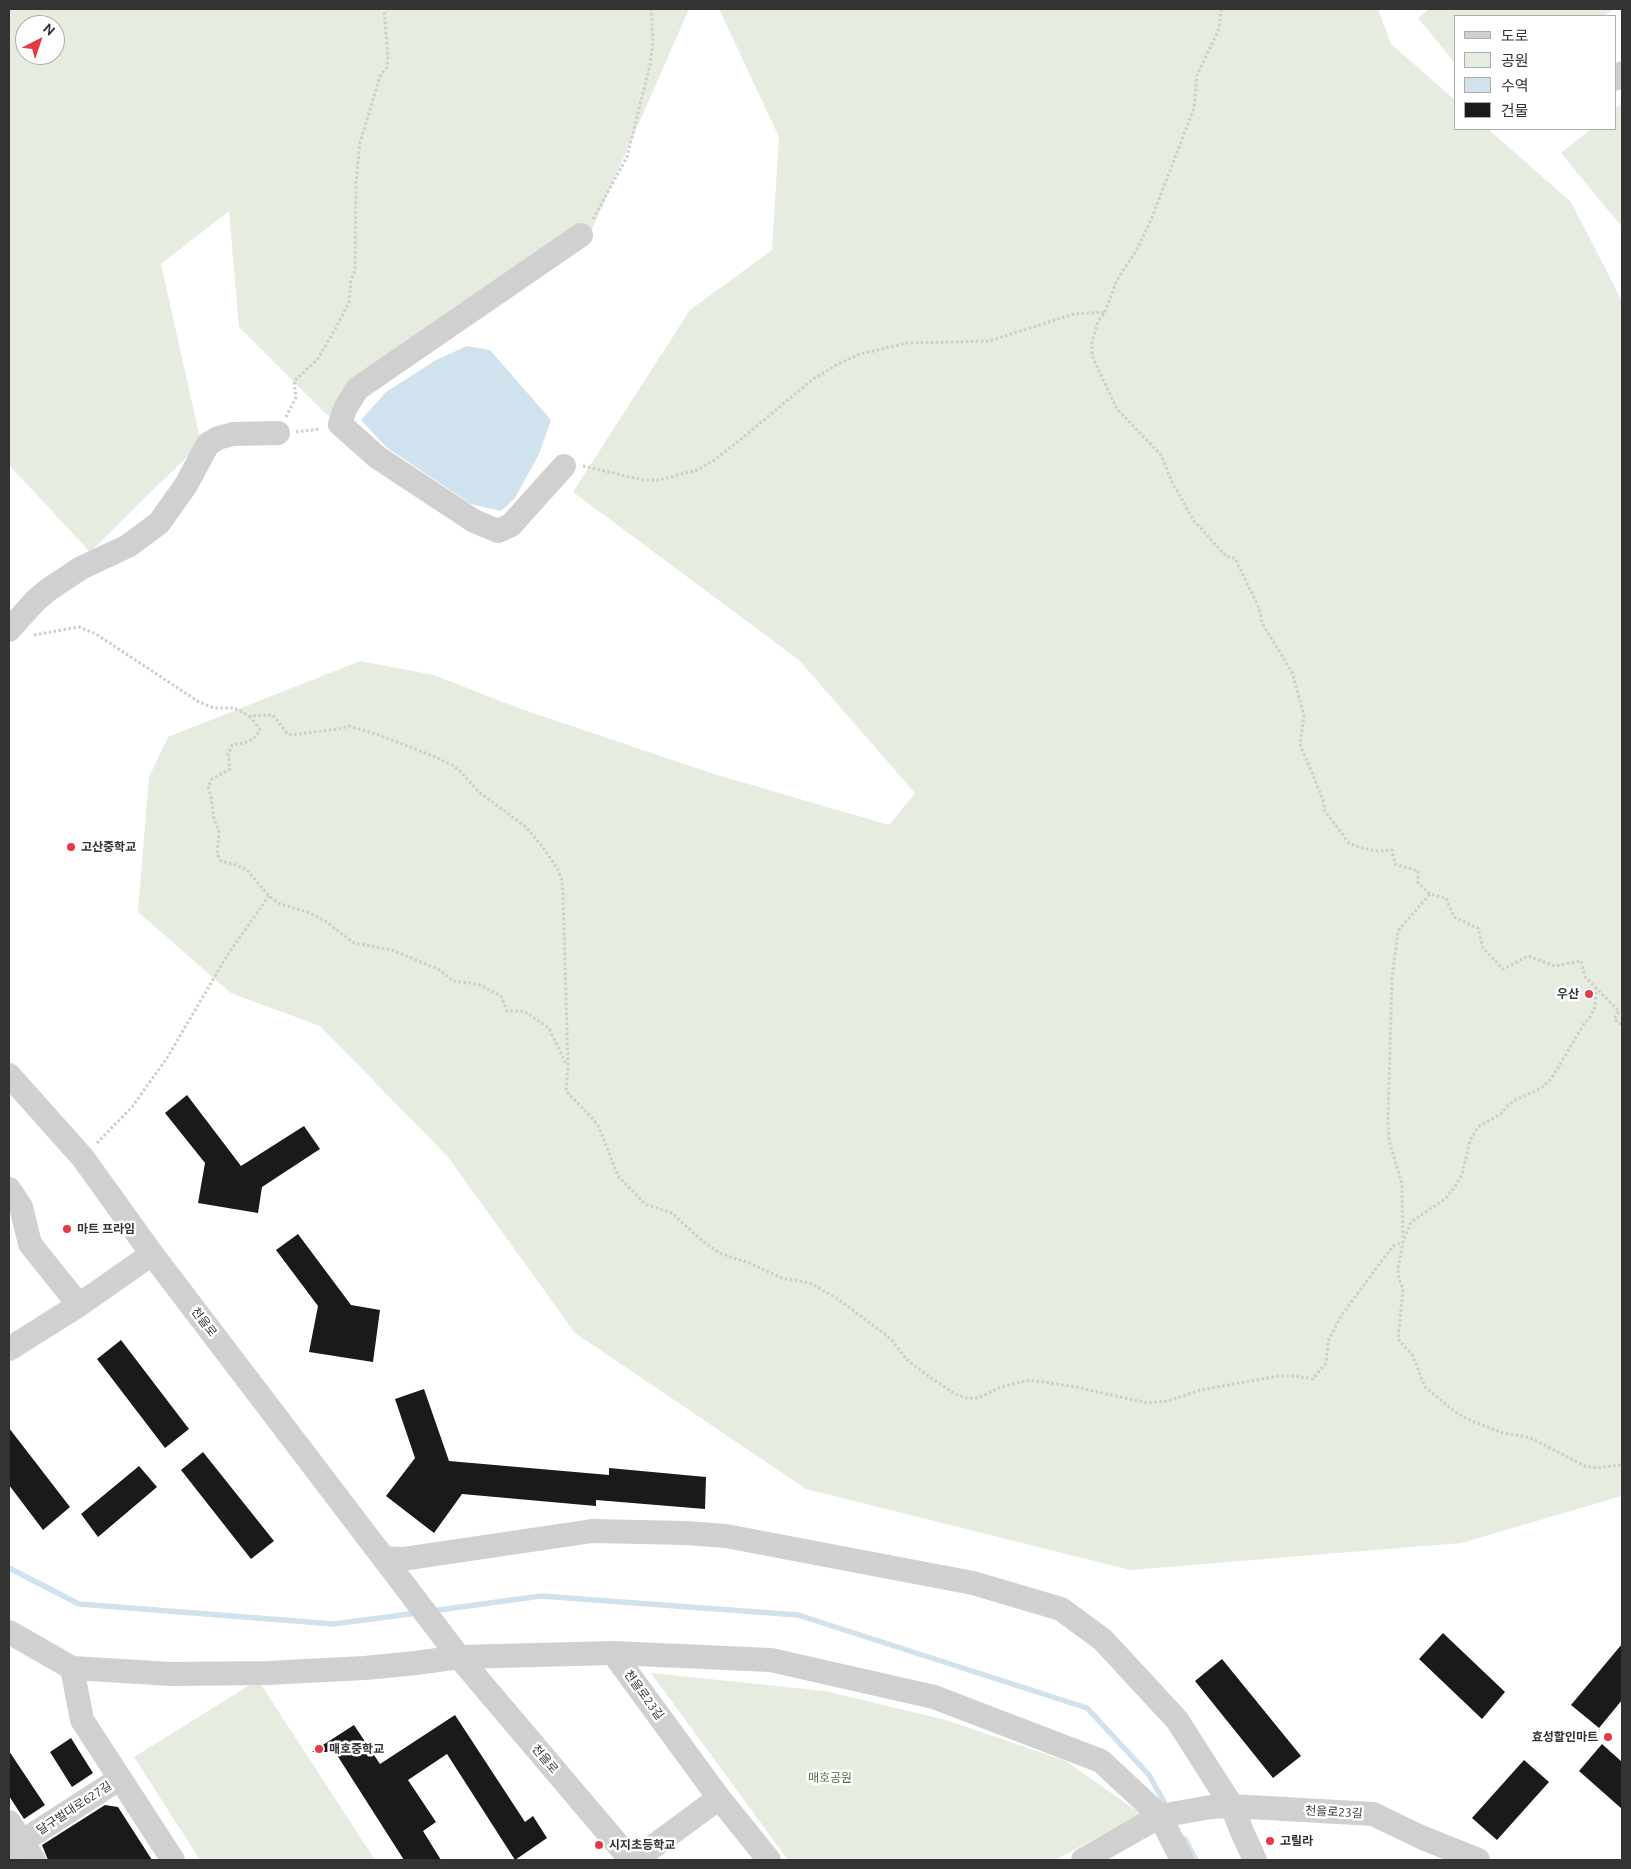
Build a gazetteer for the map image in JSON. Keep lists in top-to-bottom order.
{
  "streets": {
    "street": ["천을로", "천을로23길", "달구벌대로627길"]
  },
  "parks": ["매호공원"],
  "places": [
    "고산중학교",
    "우산",
    "마트 프라임",
    "효성할인마트",
    "매호중학교",
    "고릴라",
    "시지초등학교"
  ],
  "legend": [
    "도로",
    "공원",
    "수역",
    "건물"
  ],
  "north": "top right"
}
